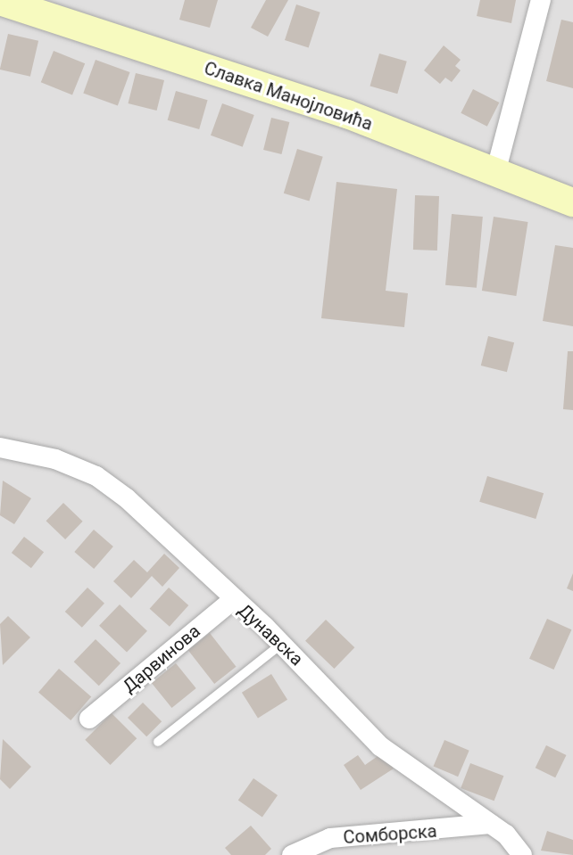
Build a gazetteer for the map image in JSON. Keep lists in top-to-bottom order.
{
  "streets": {
    "main road": ["Славка Манојловића"],
    "street": ["Дунавска", "Дарвинова", "Сомборска"]
  },
  "crossings": [
    ["Дунавска", "Дарвинова"],
    ["Дунавска", "Сомборска"]
  ]
}
